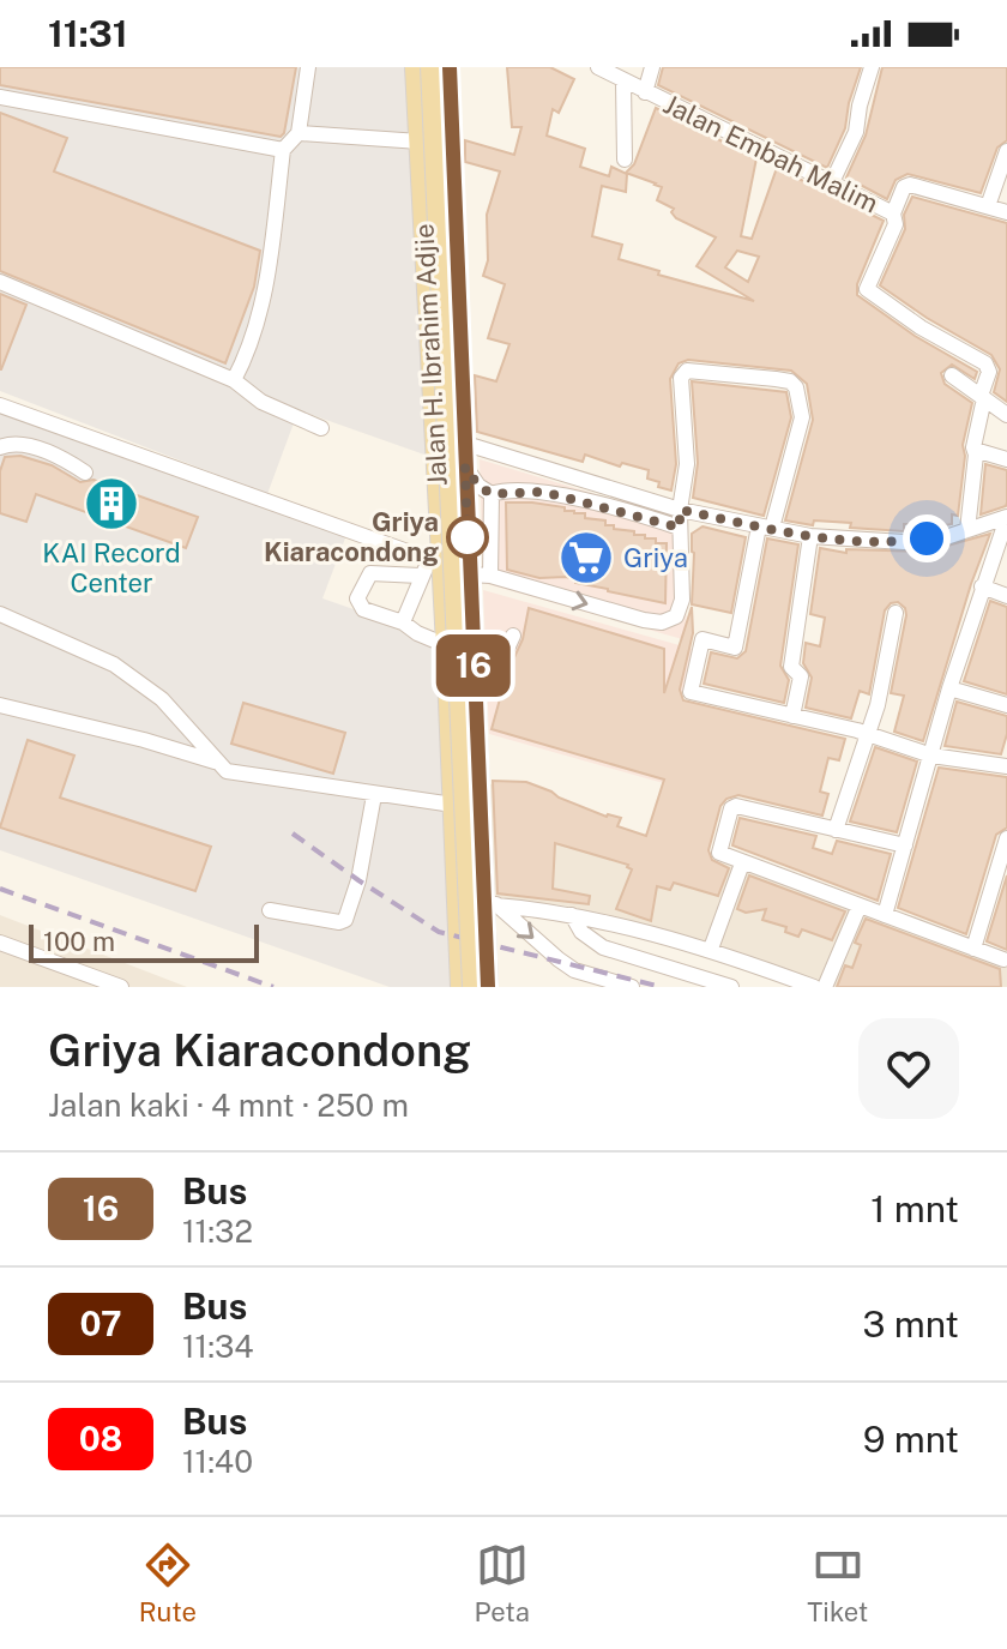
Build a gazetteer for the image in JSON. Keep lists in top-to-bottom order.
{
  "streets": {
    "main road": ["Jalan H. Ibrahim Adjie"],
    "street": ["Jalan Embah Malim"]
  },
  "places": {
    "building": ["KAI Record Center"],
    "other": ["Griya Kiaracondong"],
    "supermarket": ["Griya"]
  },
  "lines": ["bus line 16"],
  "scale_bar": "100 m",
  "page": {
    "status": "11:31",
    "on_map": "16",
    "scale": "100 m",
    "heading": ["Griya Kiaracondong", "Jalan kaki · 4 mnt · 250 m"],
    "list": [
      {
        "mark": "16",
        "name": "Bus",
        "note": "11:32",
        "value": "1 mnt"
      },
      {
        "mark": "07",
        "name": "Bus",
        "note": "11:34",
        "value": "3 mnt"
      },
      {
        "mark": "08",
        "name": "Bus",
        "note": "11:40",
        "value": "9 mnt"
      }
    ],
    "tabs": ["Rute", "Peta", "Tiket"]
  }
}
